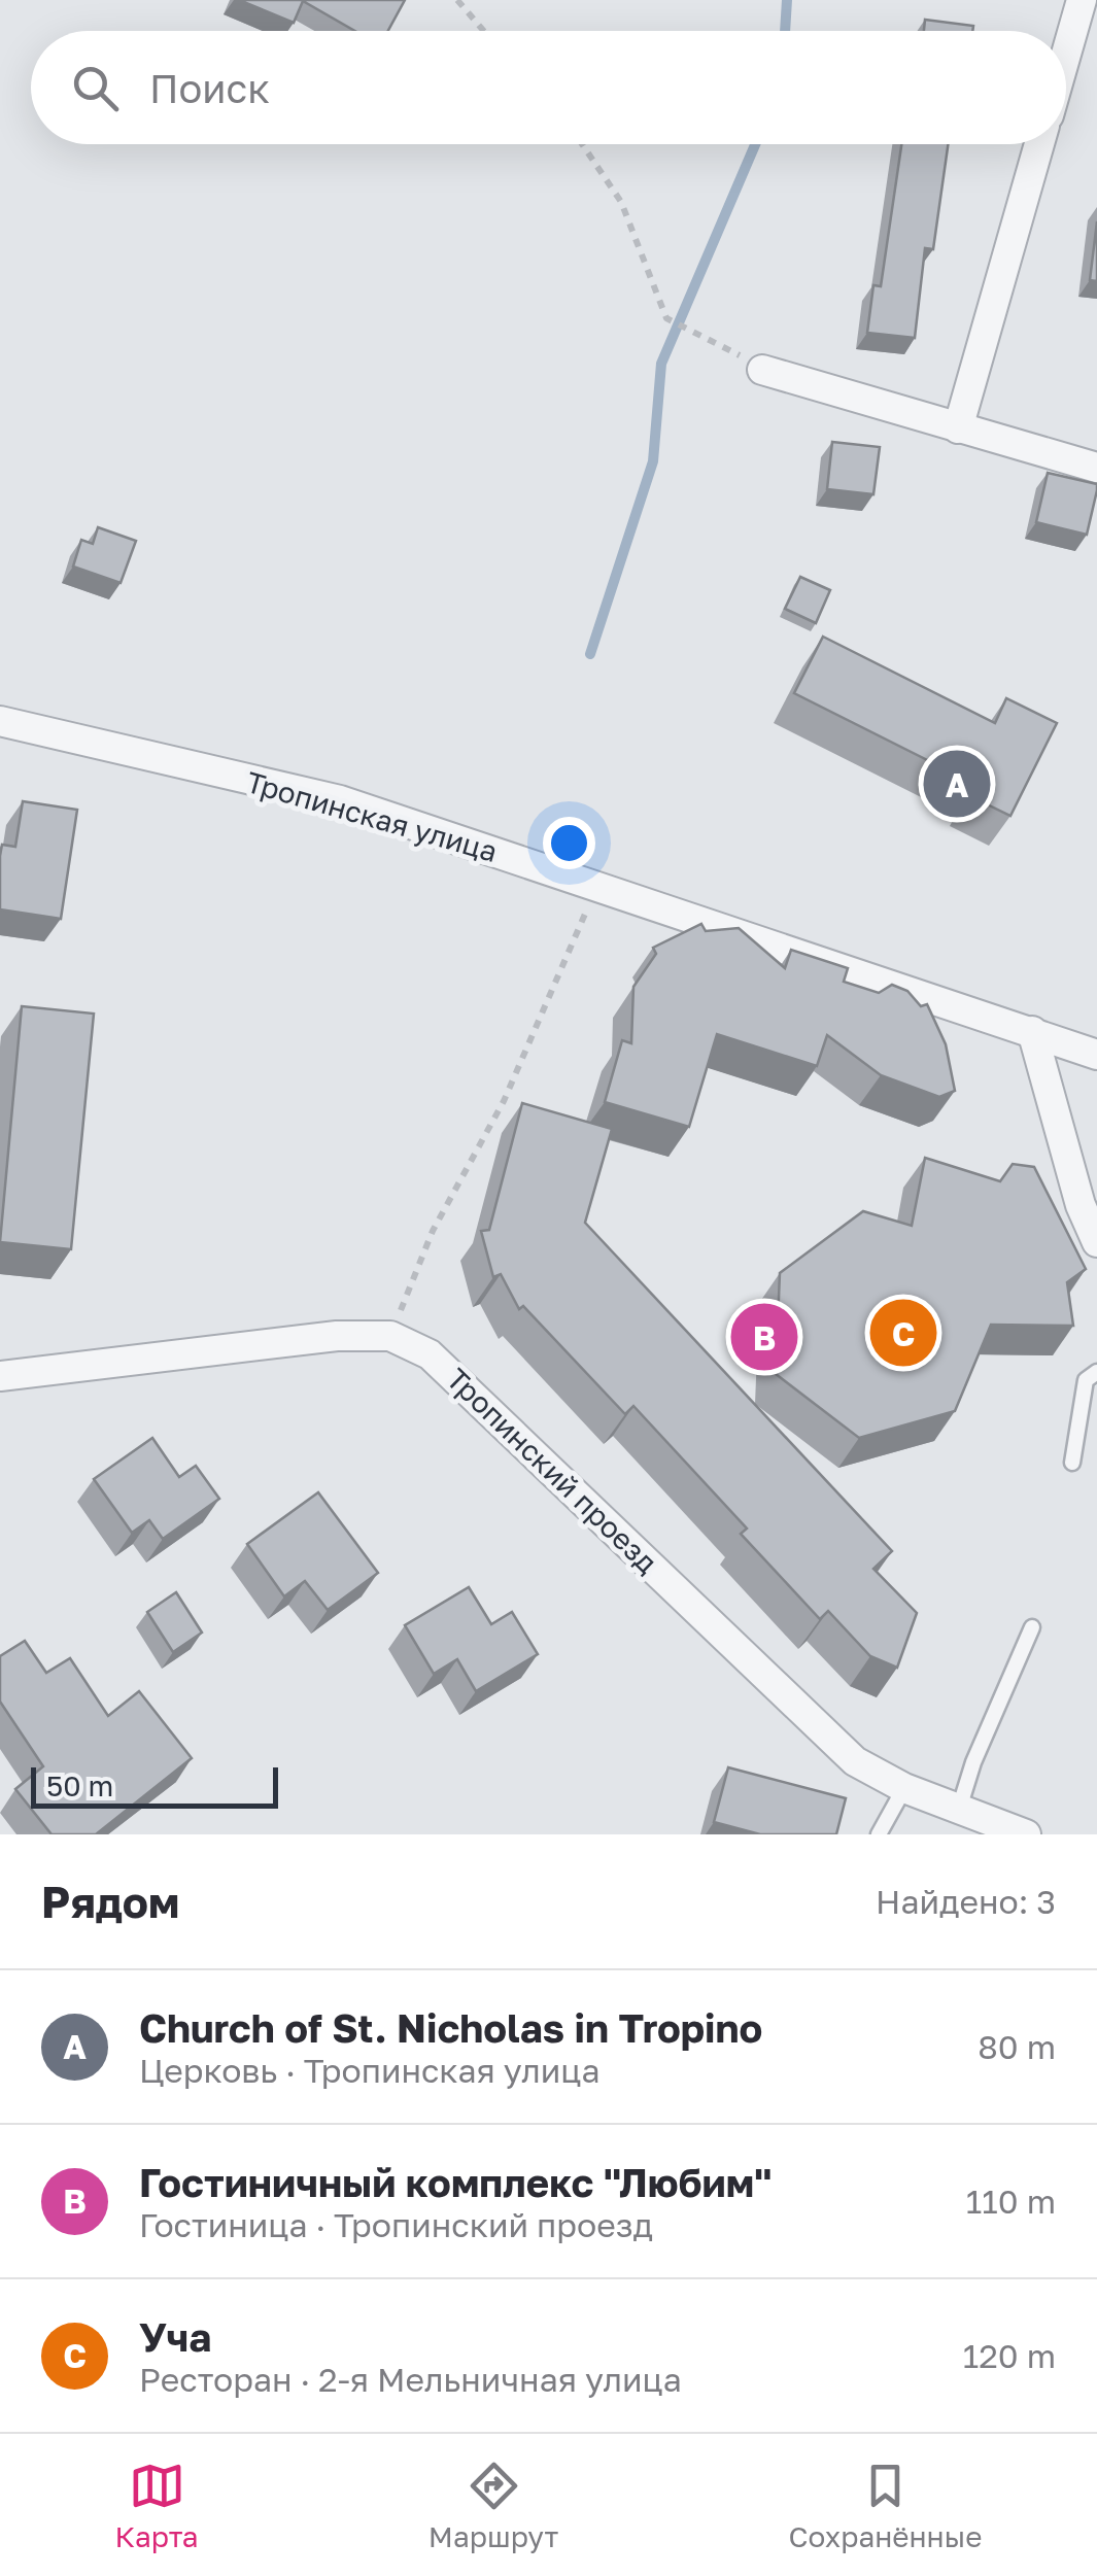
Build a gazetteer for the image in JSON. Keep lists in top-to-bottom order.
{
  "streets": {
    "street": ["Тропинская улица", "Тропинский проезд"]
  },
  "scale_bar": "50 m",
  "page": {
    "search": "Поиск",
    "pins": ["A", "C", "B"],
    "scale": "50 m",
    "heading": ["Рядом", "Найдено: 3"],
    "list": [
      {
        "mark": "A",
        "name": "Church of St. Nicholas in Tropino",
        "note": "Церковь · Тропинская улица",
        "value": "80 m"
      },
      {
        "mark": "B",
        "name": "Гостиничный комплекс \"Любим\"",
        "note": "Гостиница · Тропинский проезд",
        "value": "110 m"
      },
      {
        "mark": "C",
        "name": "Уча",
        "note": "Ресторан · 2-я Мельничная улица",
        "value": "120 m"
      }
    ],
    "nav": ["Карта", "Маршрут", "Сохранённые"]
  }
}
